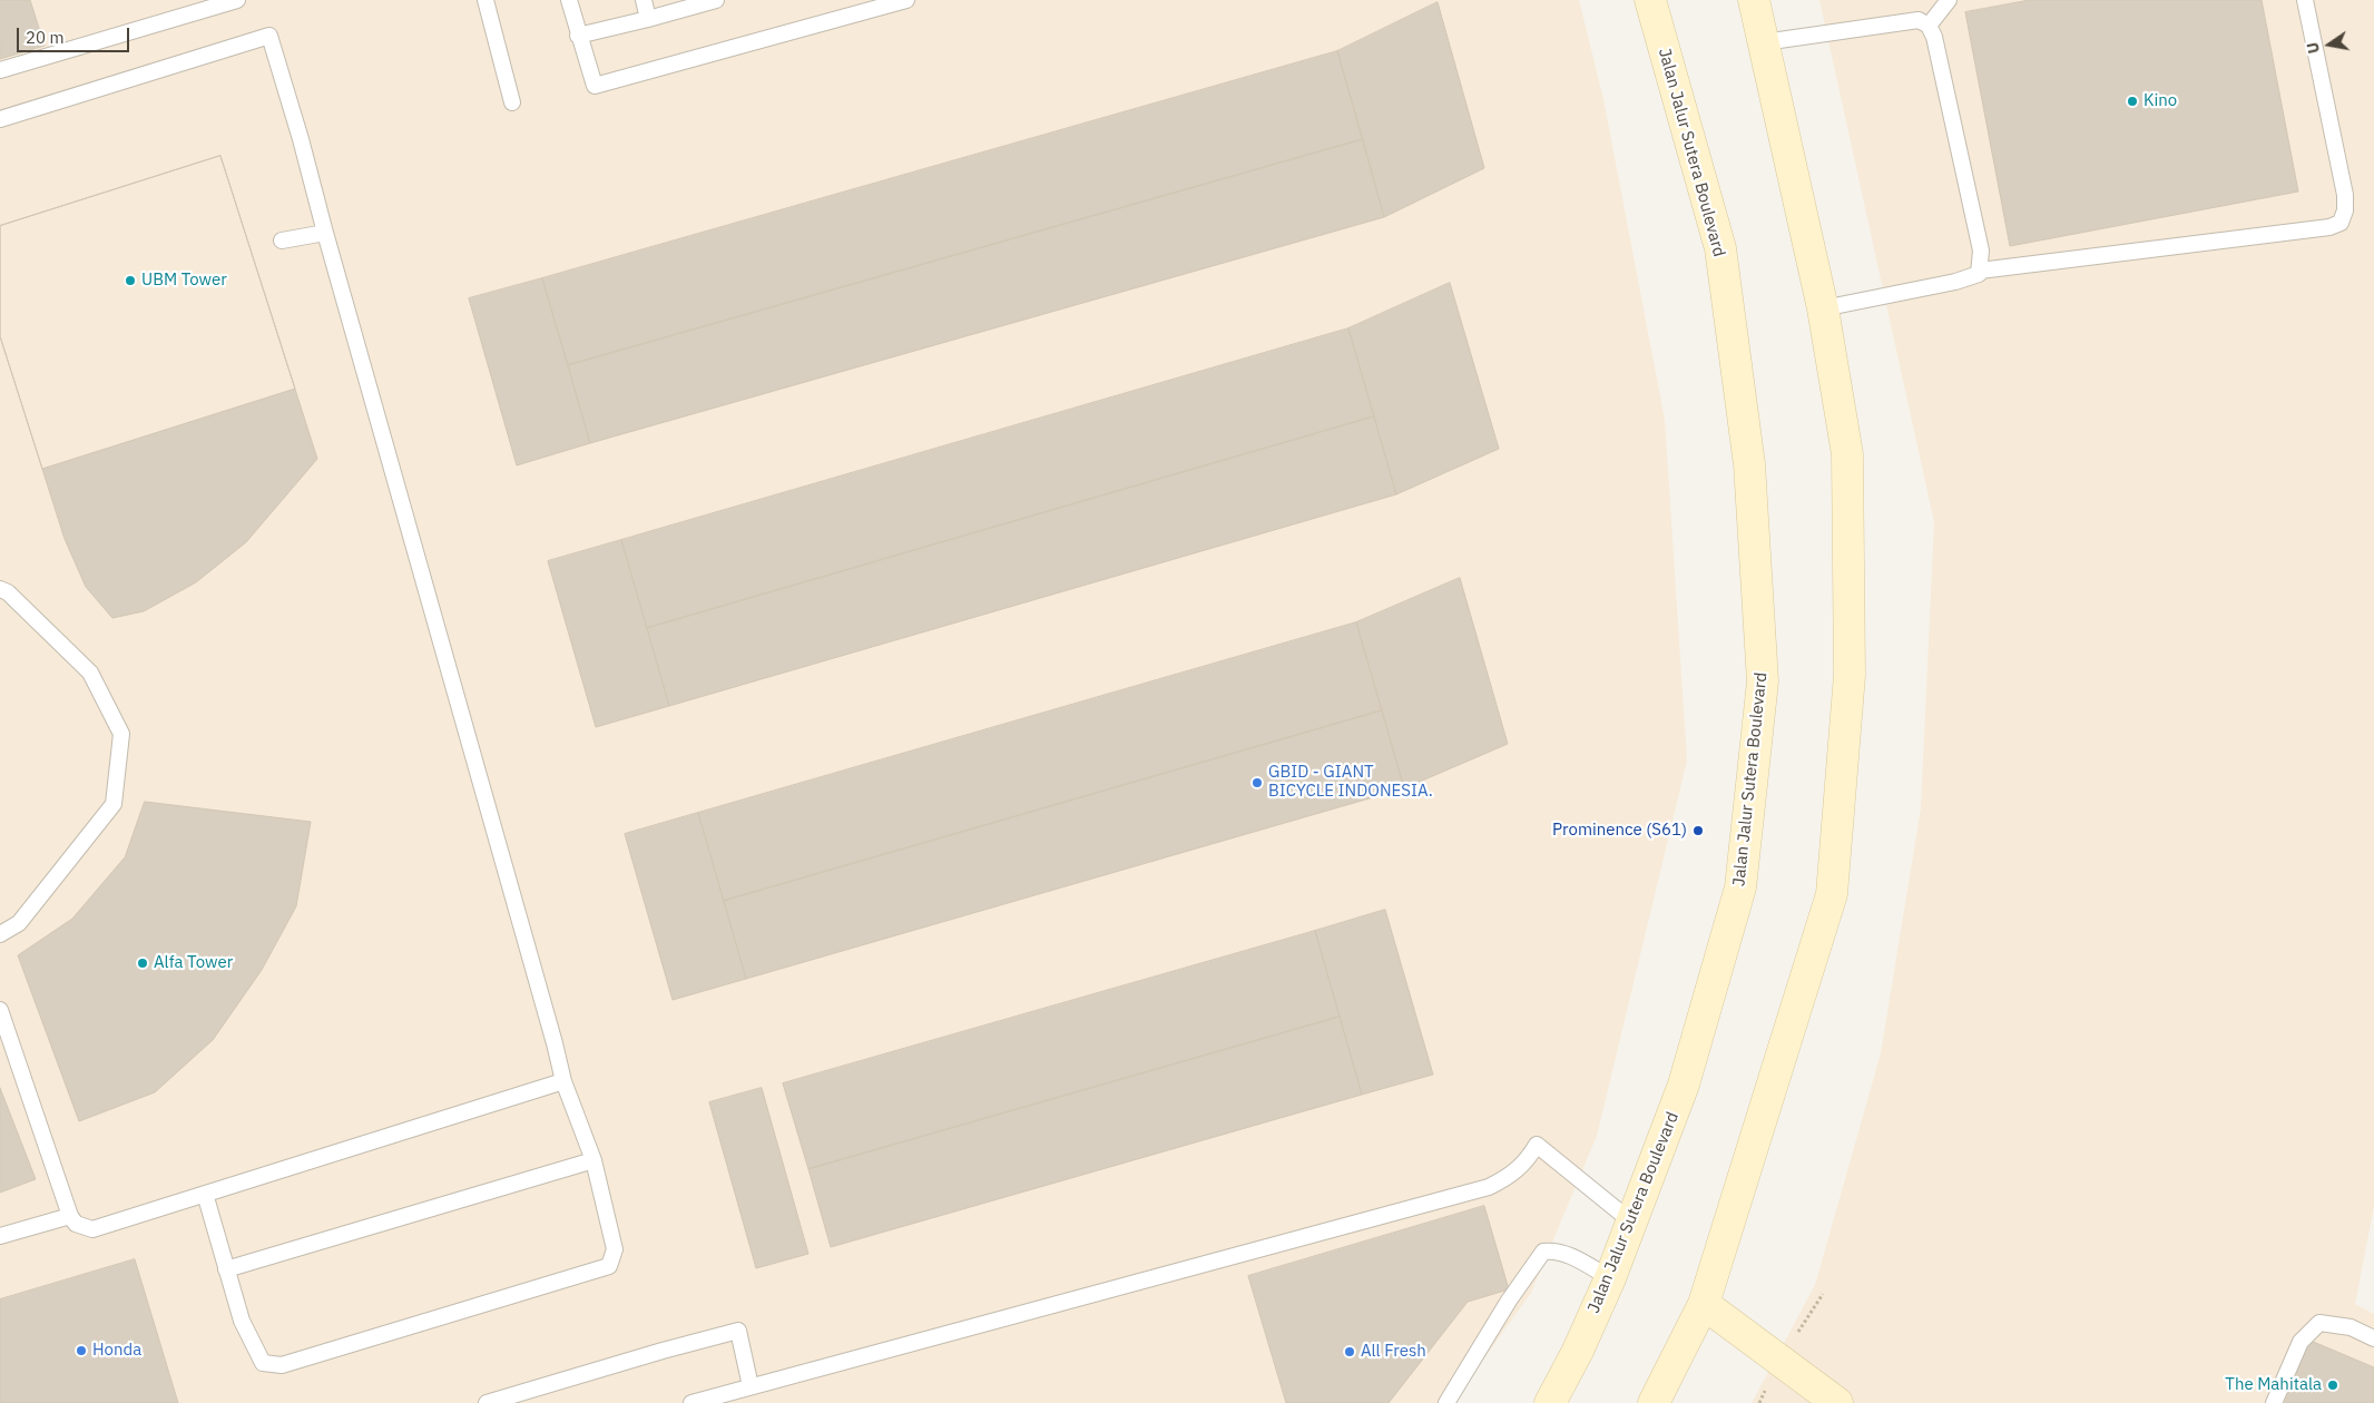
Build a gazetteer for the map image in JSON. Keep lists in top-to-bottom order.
{
  "streets": {
    "main road": ["Jalan Jalur Sutera Boulevard"]
  },
  "places": [
    "Kino",
    "UBM Tower",
    "GBID - GIANT BICYCLE INDONESIA.",
    "Prominence (S61)",
    "Alfa Tower",
    "Honda",
    "All Fresh",
    "The Mahitala"
  ],
  "scale_bar": "20 m",
  "north": "left"
}
